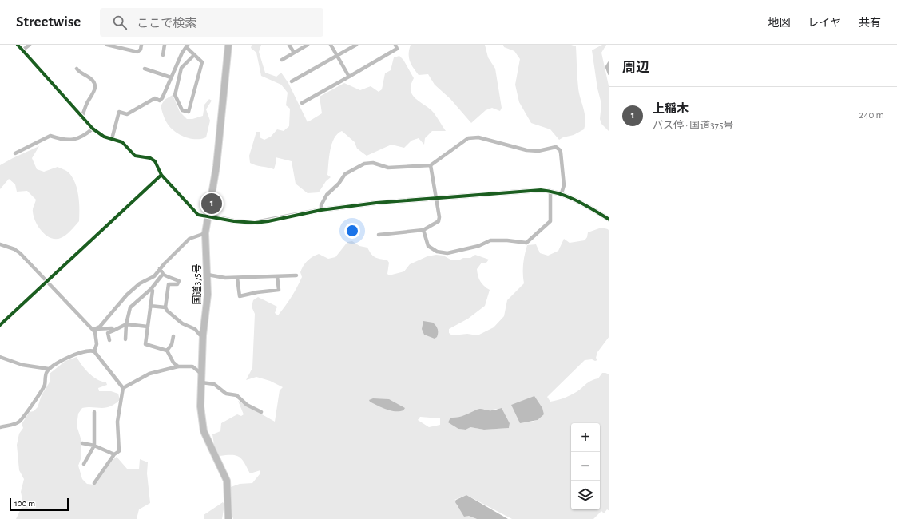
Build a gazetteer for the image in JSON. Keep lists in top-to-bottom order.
{
  "streets": {
    "highway": ["国道375号"]
  },
  "scale_bar": "100 m",
  "page": {
    "header": "Streetwise",
    "search": "ここで検索",
    "nav": ["地図", "レイヤ", "共有"],
    "heading": "周辺",
    "list": [
      {
        "mark": "1",
        "name": "上稲木",
        "note": "バス停 · 国道375号",
        "value": "240 m"
      }
    ],
    "pins": "1",
    "map_buttons": ["+", "−"],
    "scale": "100 m"
  }
}
